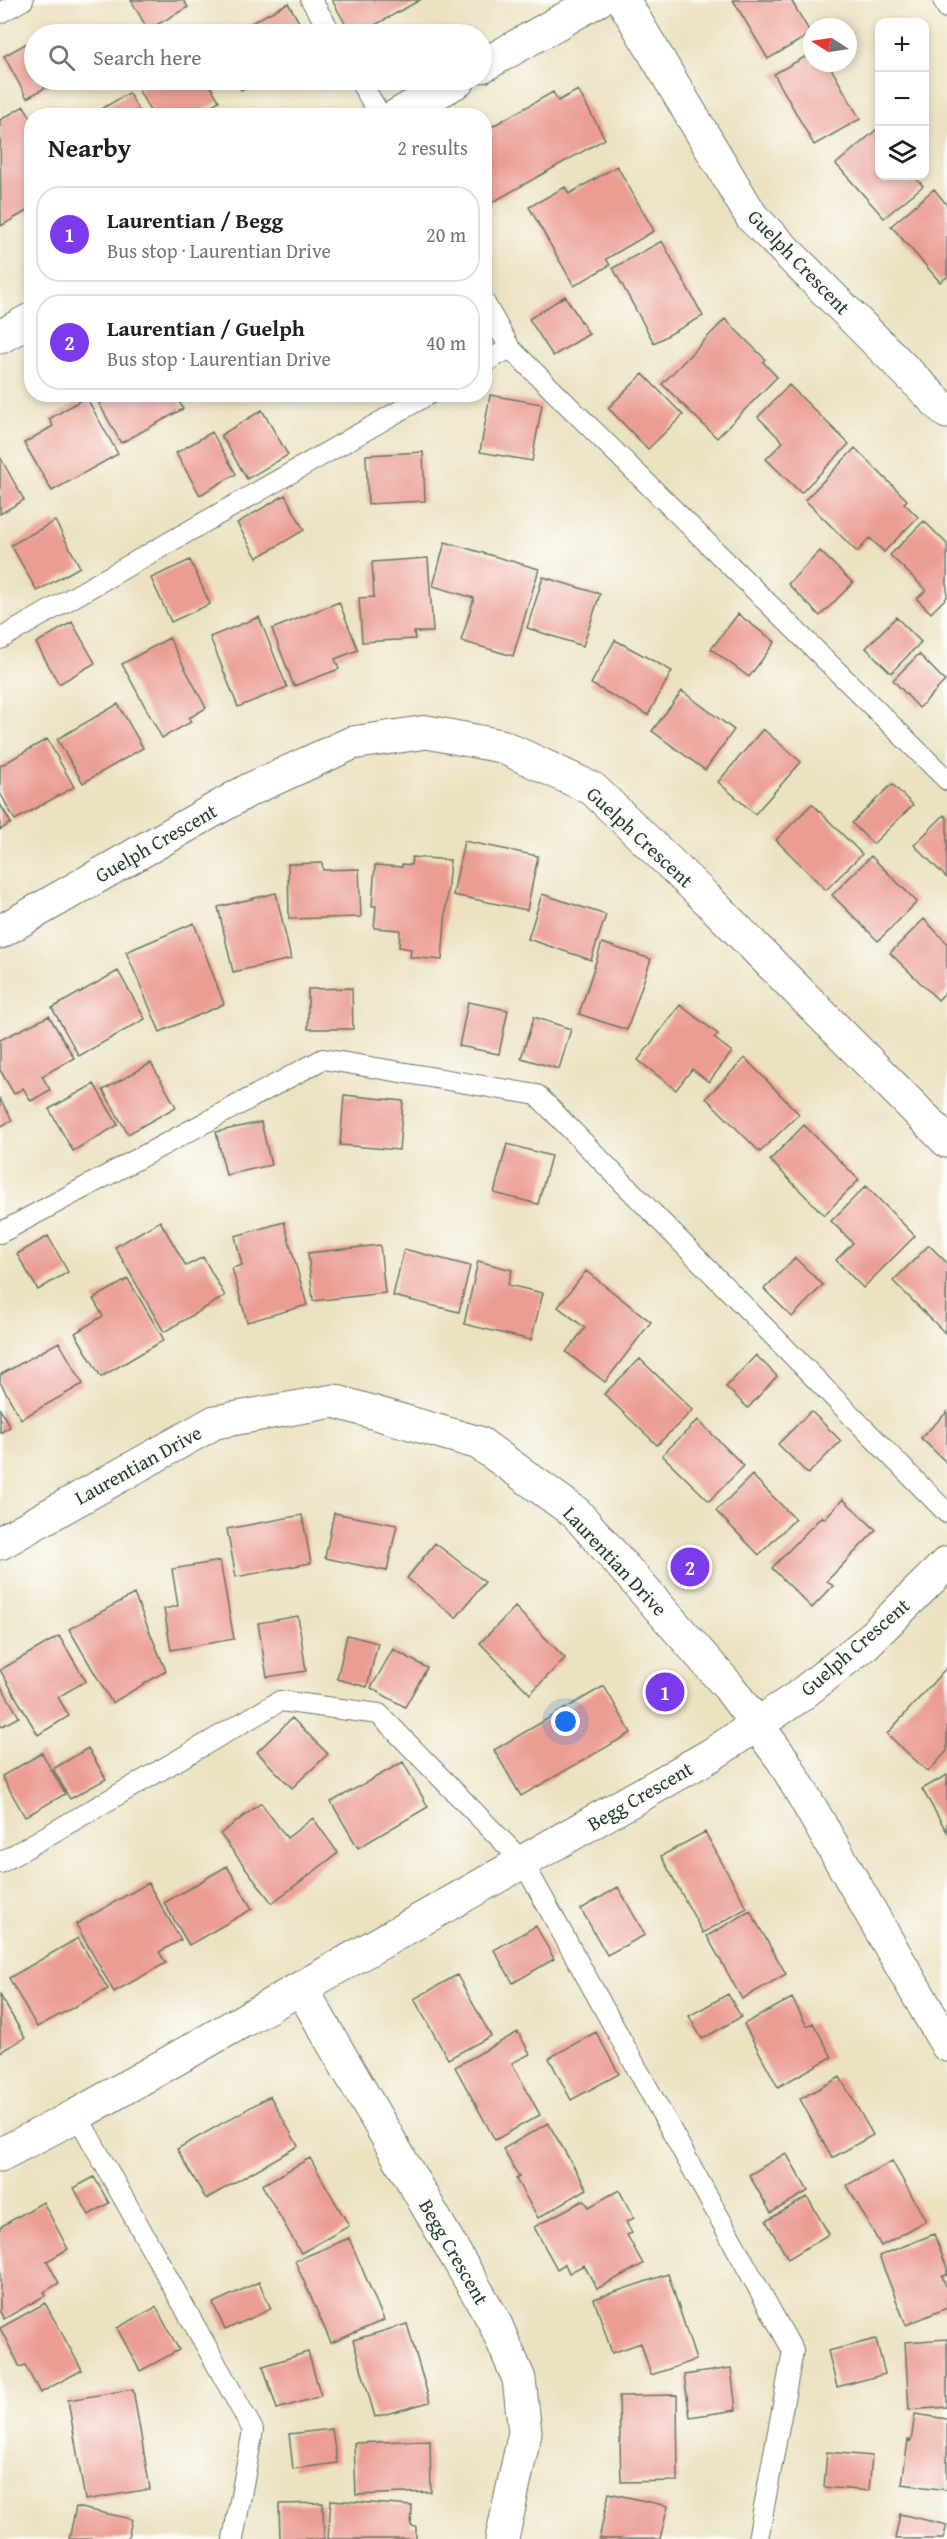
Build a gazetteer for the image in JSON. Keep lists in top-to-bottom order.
{
  "streets": {
    "street": ["Guelph Crescent", "Laurentian Drive", "Begg Crescent"]
  },
  "crossings": [
    ["Guelph Crescent", "Laurentian Drive"],
    ["Guelph Crescent", "Begg Crescent"],
    ["Laurentian Drive", "Begg Crescent"]
  ],
  "north": "left",
  "page": {
    "map_buttons": ["+", "−"],
    "search": "Search here",
    "heading": ["Nearby", "2 results"],
    "list": [
      {
        "mark": "1",
        "name": "Laurentian / Begg",
        "note": "Bus stop · Laurentian Drive",
        "value": "20 m"
      },
      {
        "mark": "2",
        "name": "Laurentian / Guelph",
        "note": "Bus stop · Laurentian Drive",
        "value": "40 m"
      }
    ],
    "pins": ["2", "1"]
  }
}
